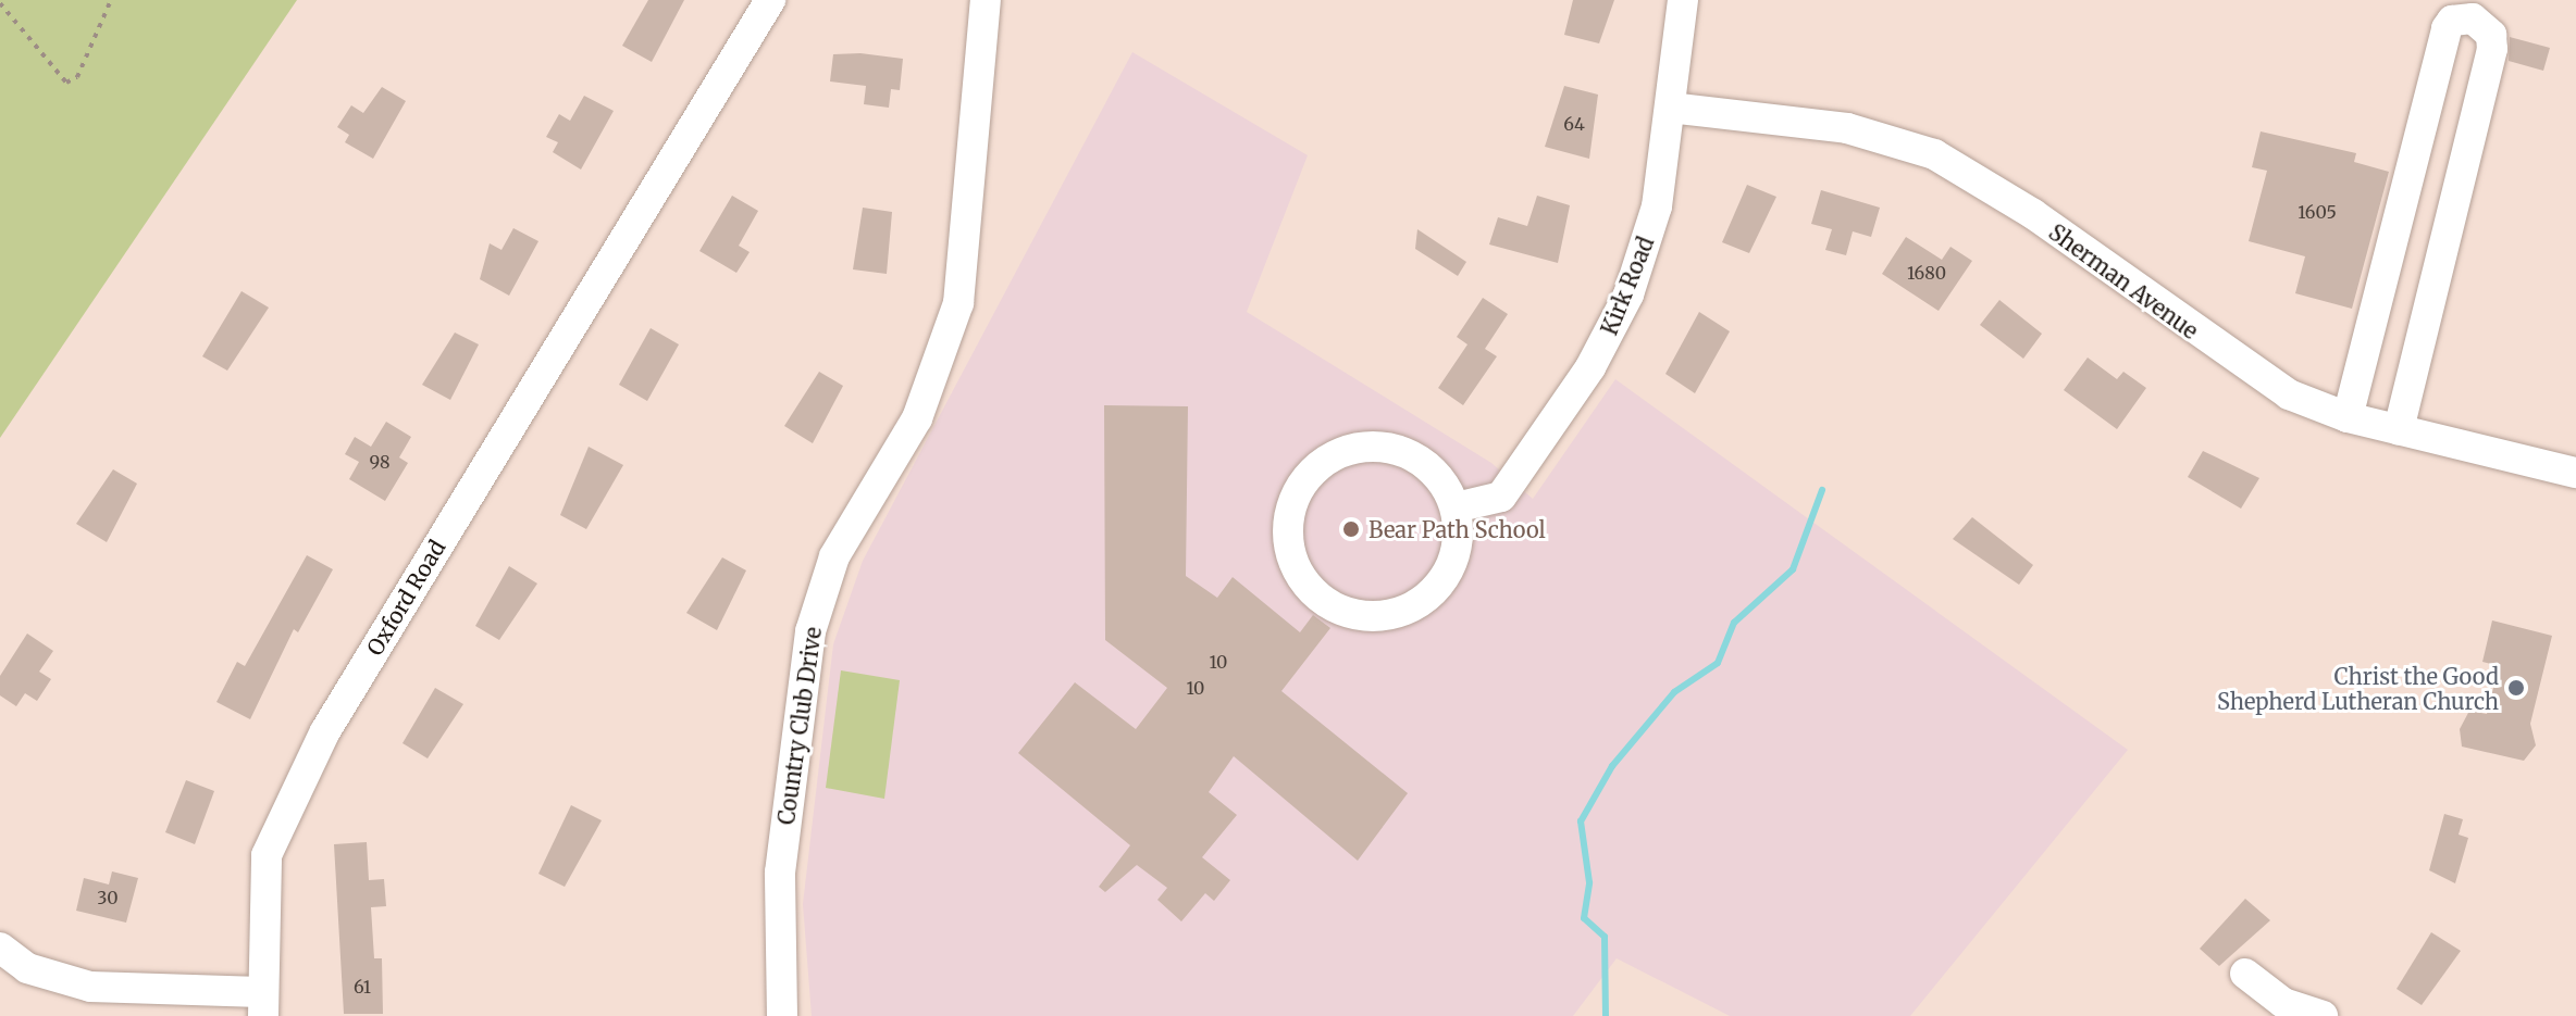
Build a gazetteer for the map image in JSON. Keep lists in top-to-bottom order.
{
  "streets": {
    "street": [
      "Sherman Avenue",
      "Kirk Road",
      "Oxford Road",
      "Country Club Drive"
    ]
  },
  "crossings": [
    ["Sherman Avenue", "Kirk Road"]
  ],
  "places": ["Bear Path School", "Christ the Good Shepherd Lutheran Church"],
  "house_numbers": [
    "64",
    "1605",
    "1680",
    "98",
    "10",
    "10",
    "30",
    "61"
  ]
}
